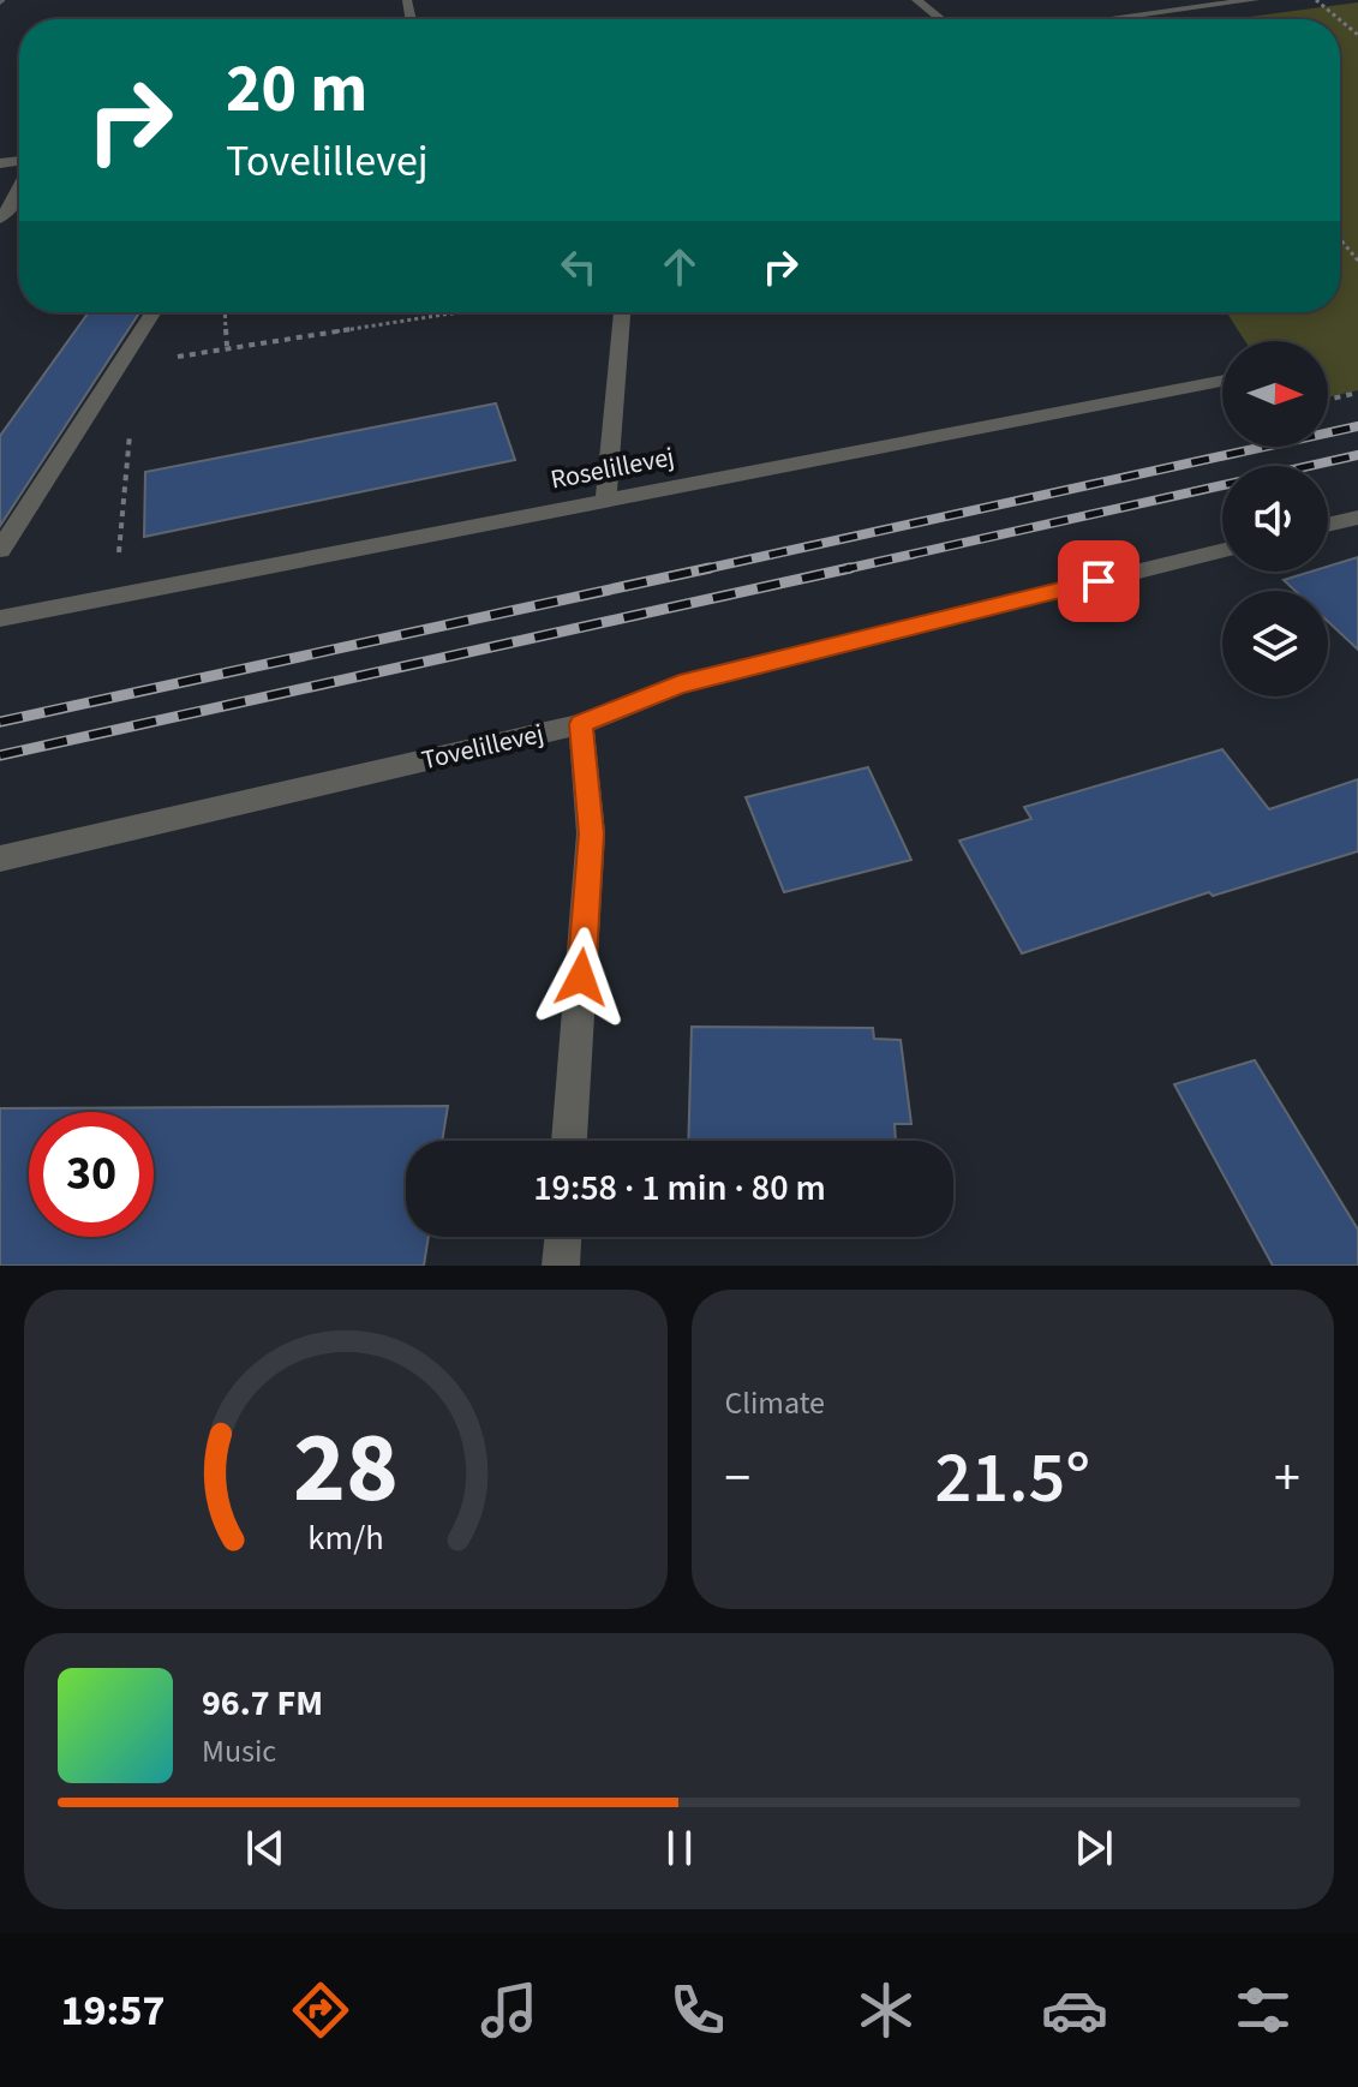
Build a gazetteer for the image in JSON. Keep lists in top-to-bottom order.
{
  "streets": {
    "street": ["Roselillevej", "Tovelillevej"]
  },
  "north": "right",
  "page": {
    "turn": ["20 m", "Tovelillevej"],
    "limit": "30",
    "trip": "19:58 · 1 min · 80 m",
    "tile": "Climate",
    "heat": ["−", "21.5°", "+"],
    "song": ["96.7 FM", "Music"],
    "tabs": "19:57",
    "gauge": ["28", "km/h"]
  }
}
